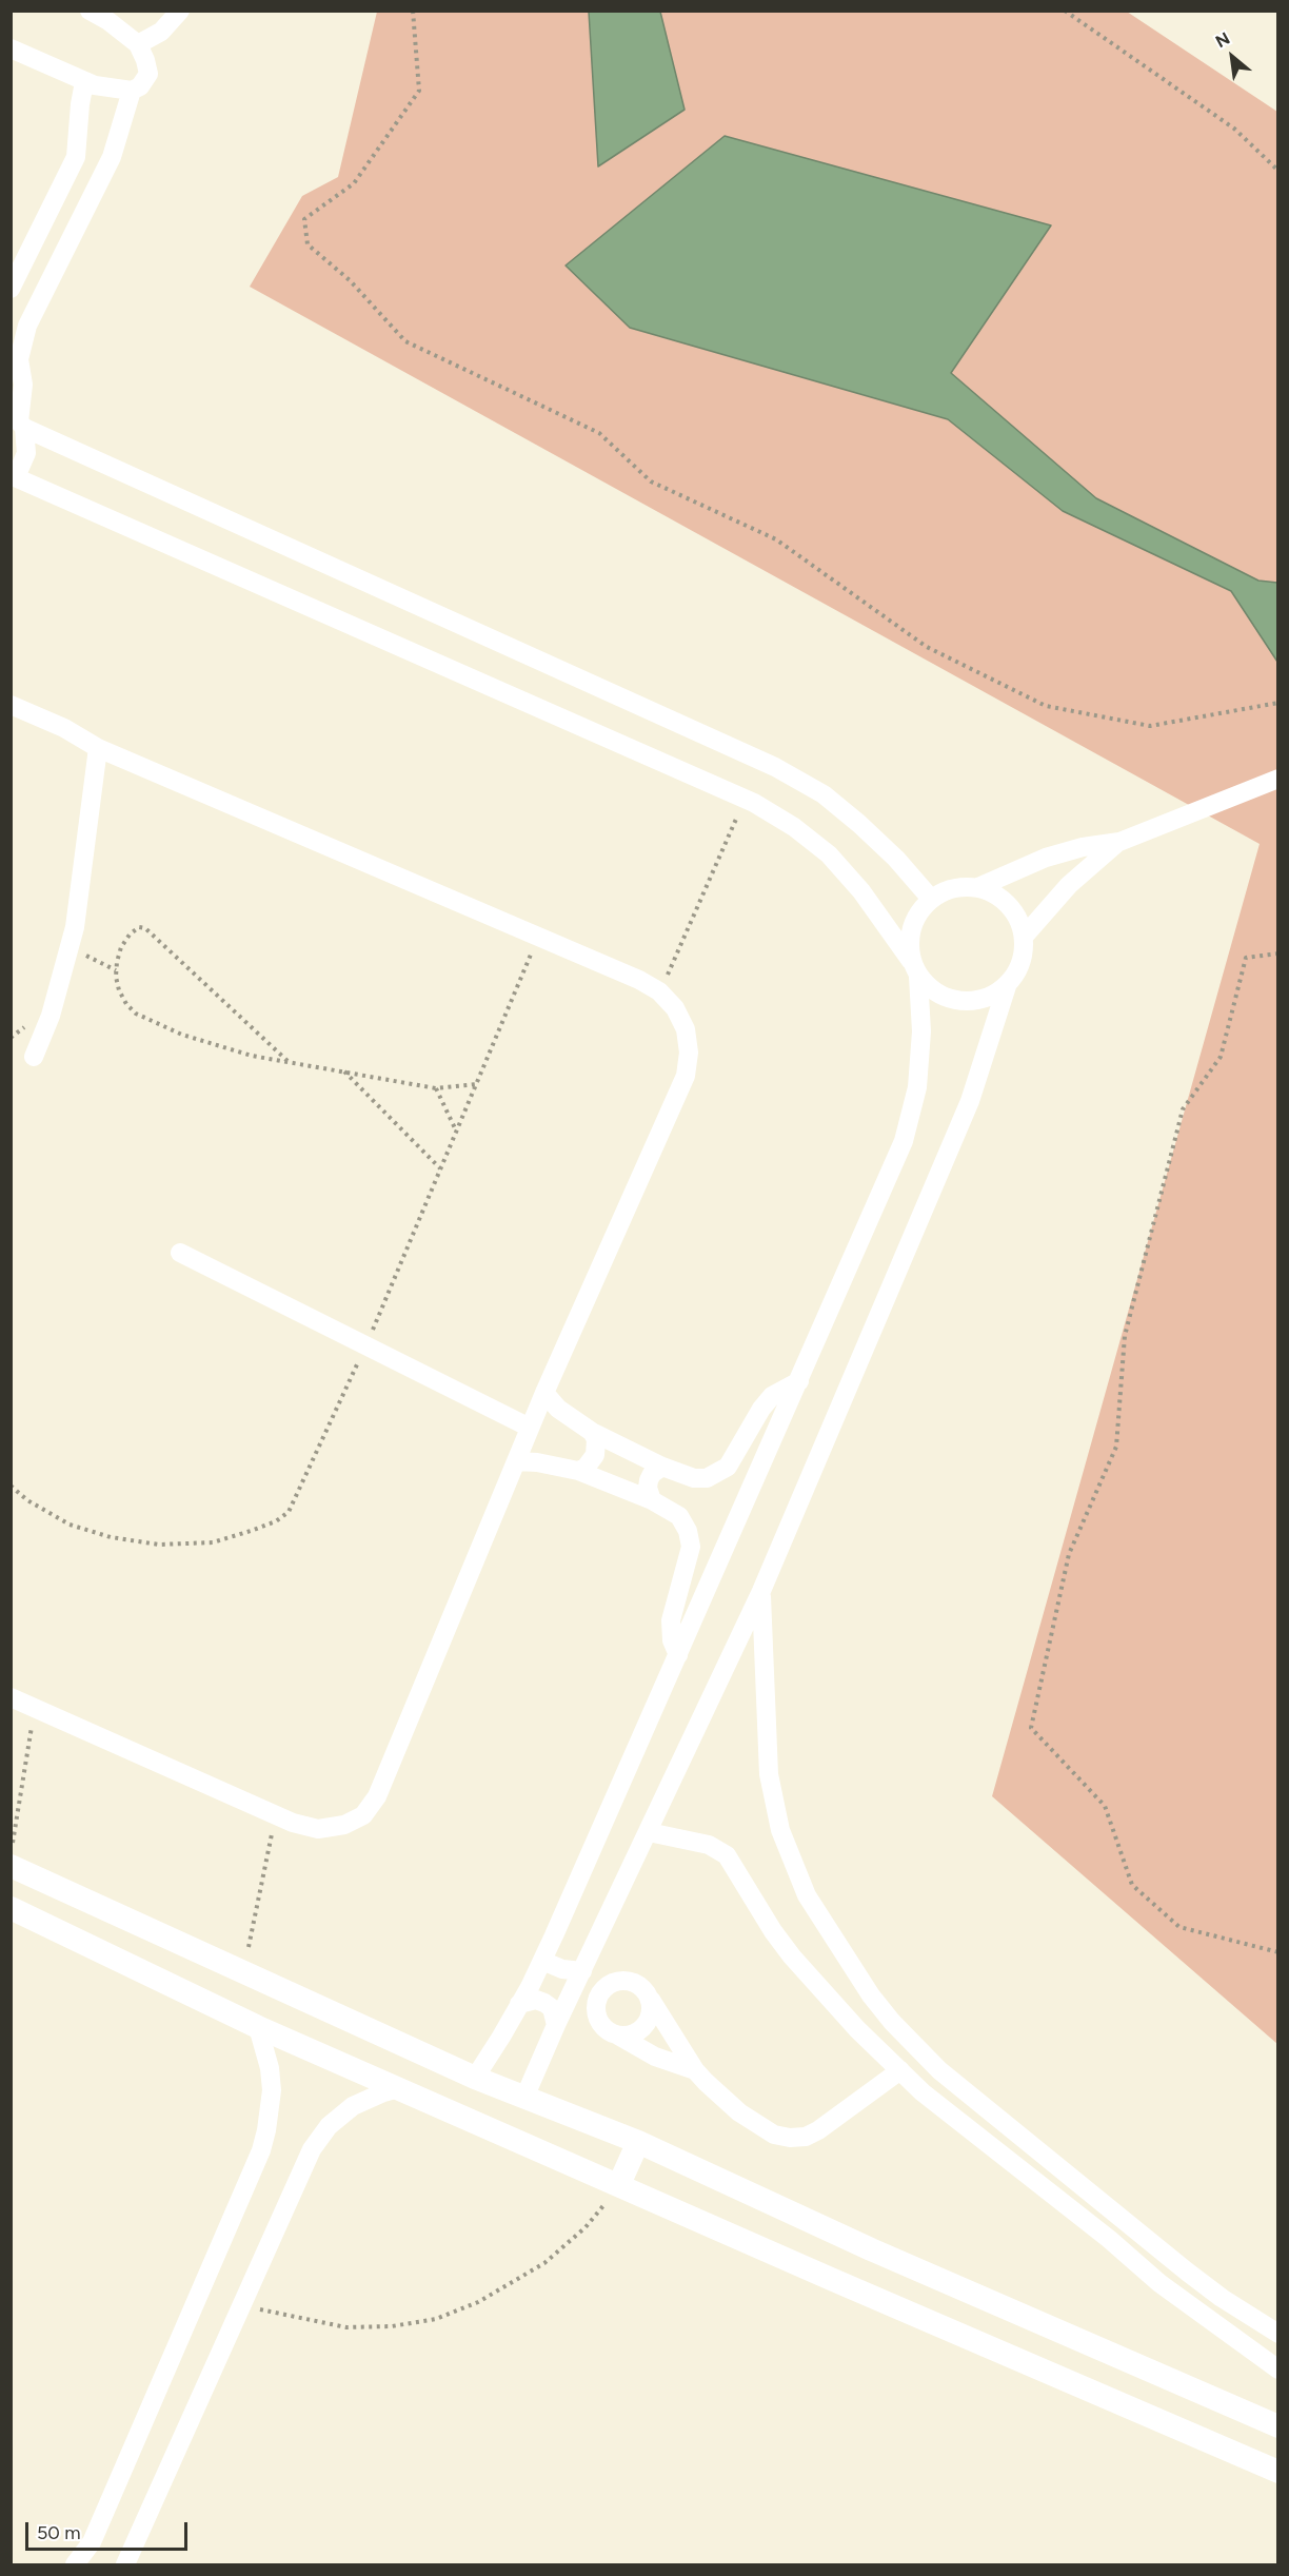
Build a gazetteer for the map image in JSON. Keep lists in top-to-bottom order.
{
  "scale_bar": "50 m",
  "north": "top left"
}
